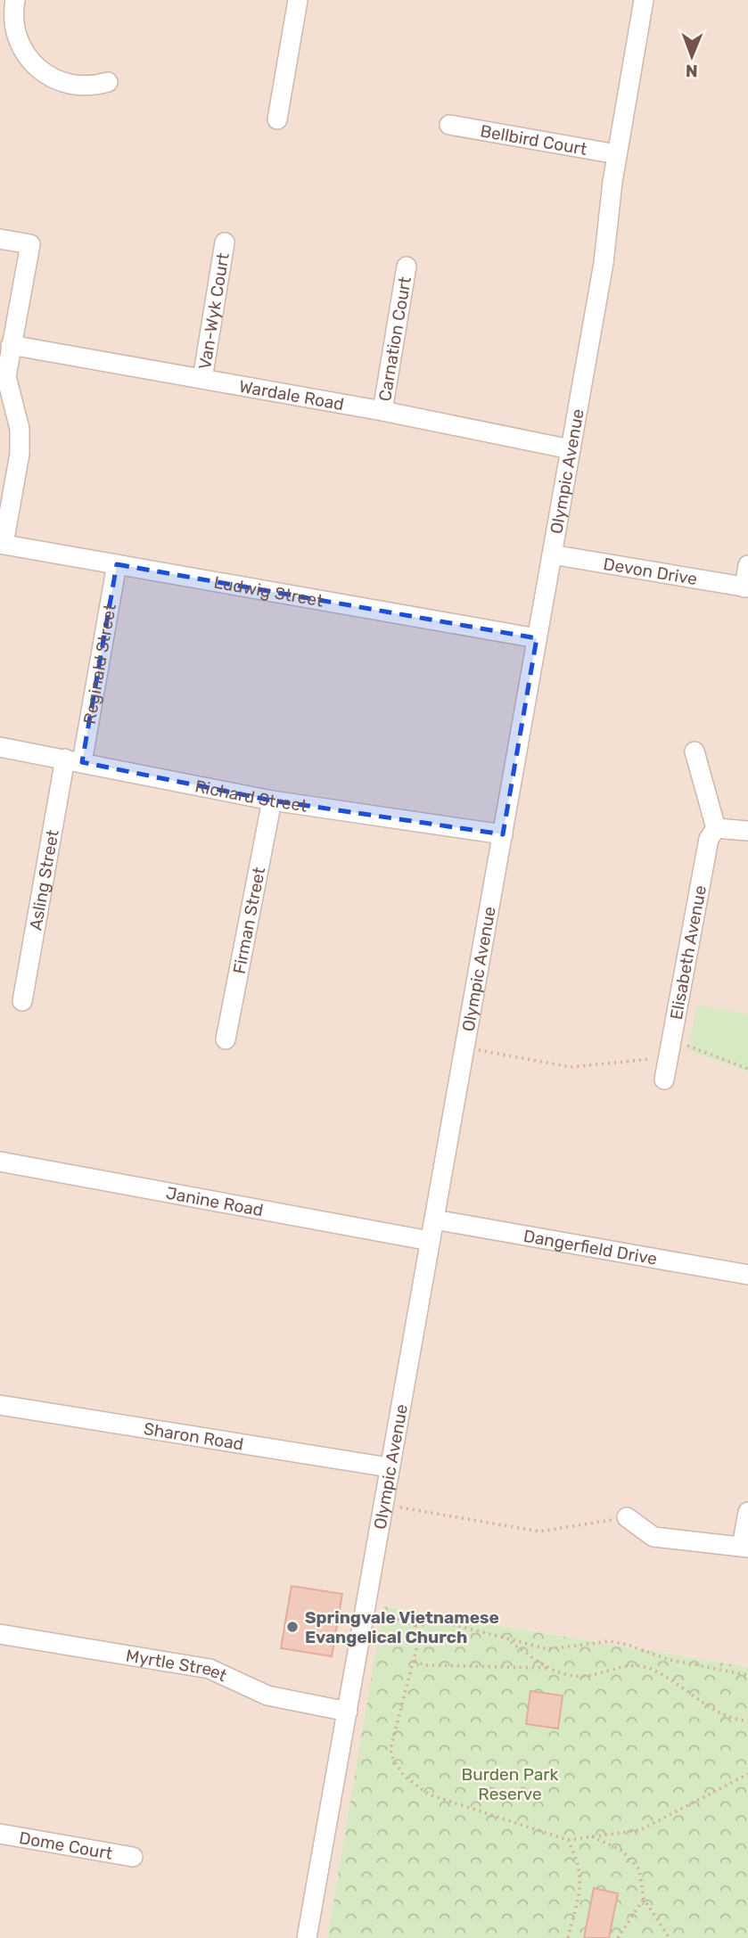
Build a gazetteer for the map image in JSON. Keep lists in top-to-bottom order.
{
  "streets": {
    "street": [
      "Bellbird Court",
      "Van-Wyk Court",
      "Carnation Court",
      "Wardale Road",
      "Olympic Avenue",
      "Devon Drive",
      "Ludwig Street",
      "Reginald Street",
      "Richard Street",
      "Asling Street",
      "Firman Street",
      "Elisabeth Avenue",
      "Janine Road",
      "Dangerfield Drive",
      "Sharon Road",
      "Myrtle Street",
      "Dome Court"
    ]
  },
  "crossings": [
    ["Bellbird Court", "Olympic Avenue"],
    ["Van-Wyk Court", "Wardale Road"],
    ["Carnation Court", "Wardale Road"],
    ["Wardale Road", "Olympic Avenue"],
    ["Olympic Avenue", "Devon Drive"],
    ["Olympic Avenue", "Ludwig Street"],
    ["Olympic Avenue", "Richard Street"],
    ["Olympic Avenue", "Janine Road"],
    ["Olympic Avenue", "Dangerfield Drive"],
    ["Olympic Avenue", "Sharon Road"],
    ["Olympic Avenue", "Myrtle Street"],
    ["Ludwig Street", "Reginald Street"],
    ["Reginald Street", "Richard Street"],
    ["Reginald Street", "Asling Street"],
    ["Richard Street", "Asling Street"],
    ["Richard Street", "Firman Street"]
  ],
  "parks": ["Burden Park Reserve"],
  "places": ["Springvale Vietnamese Evangelical Church"],
  "north": "bottom"
}
